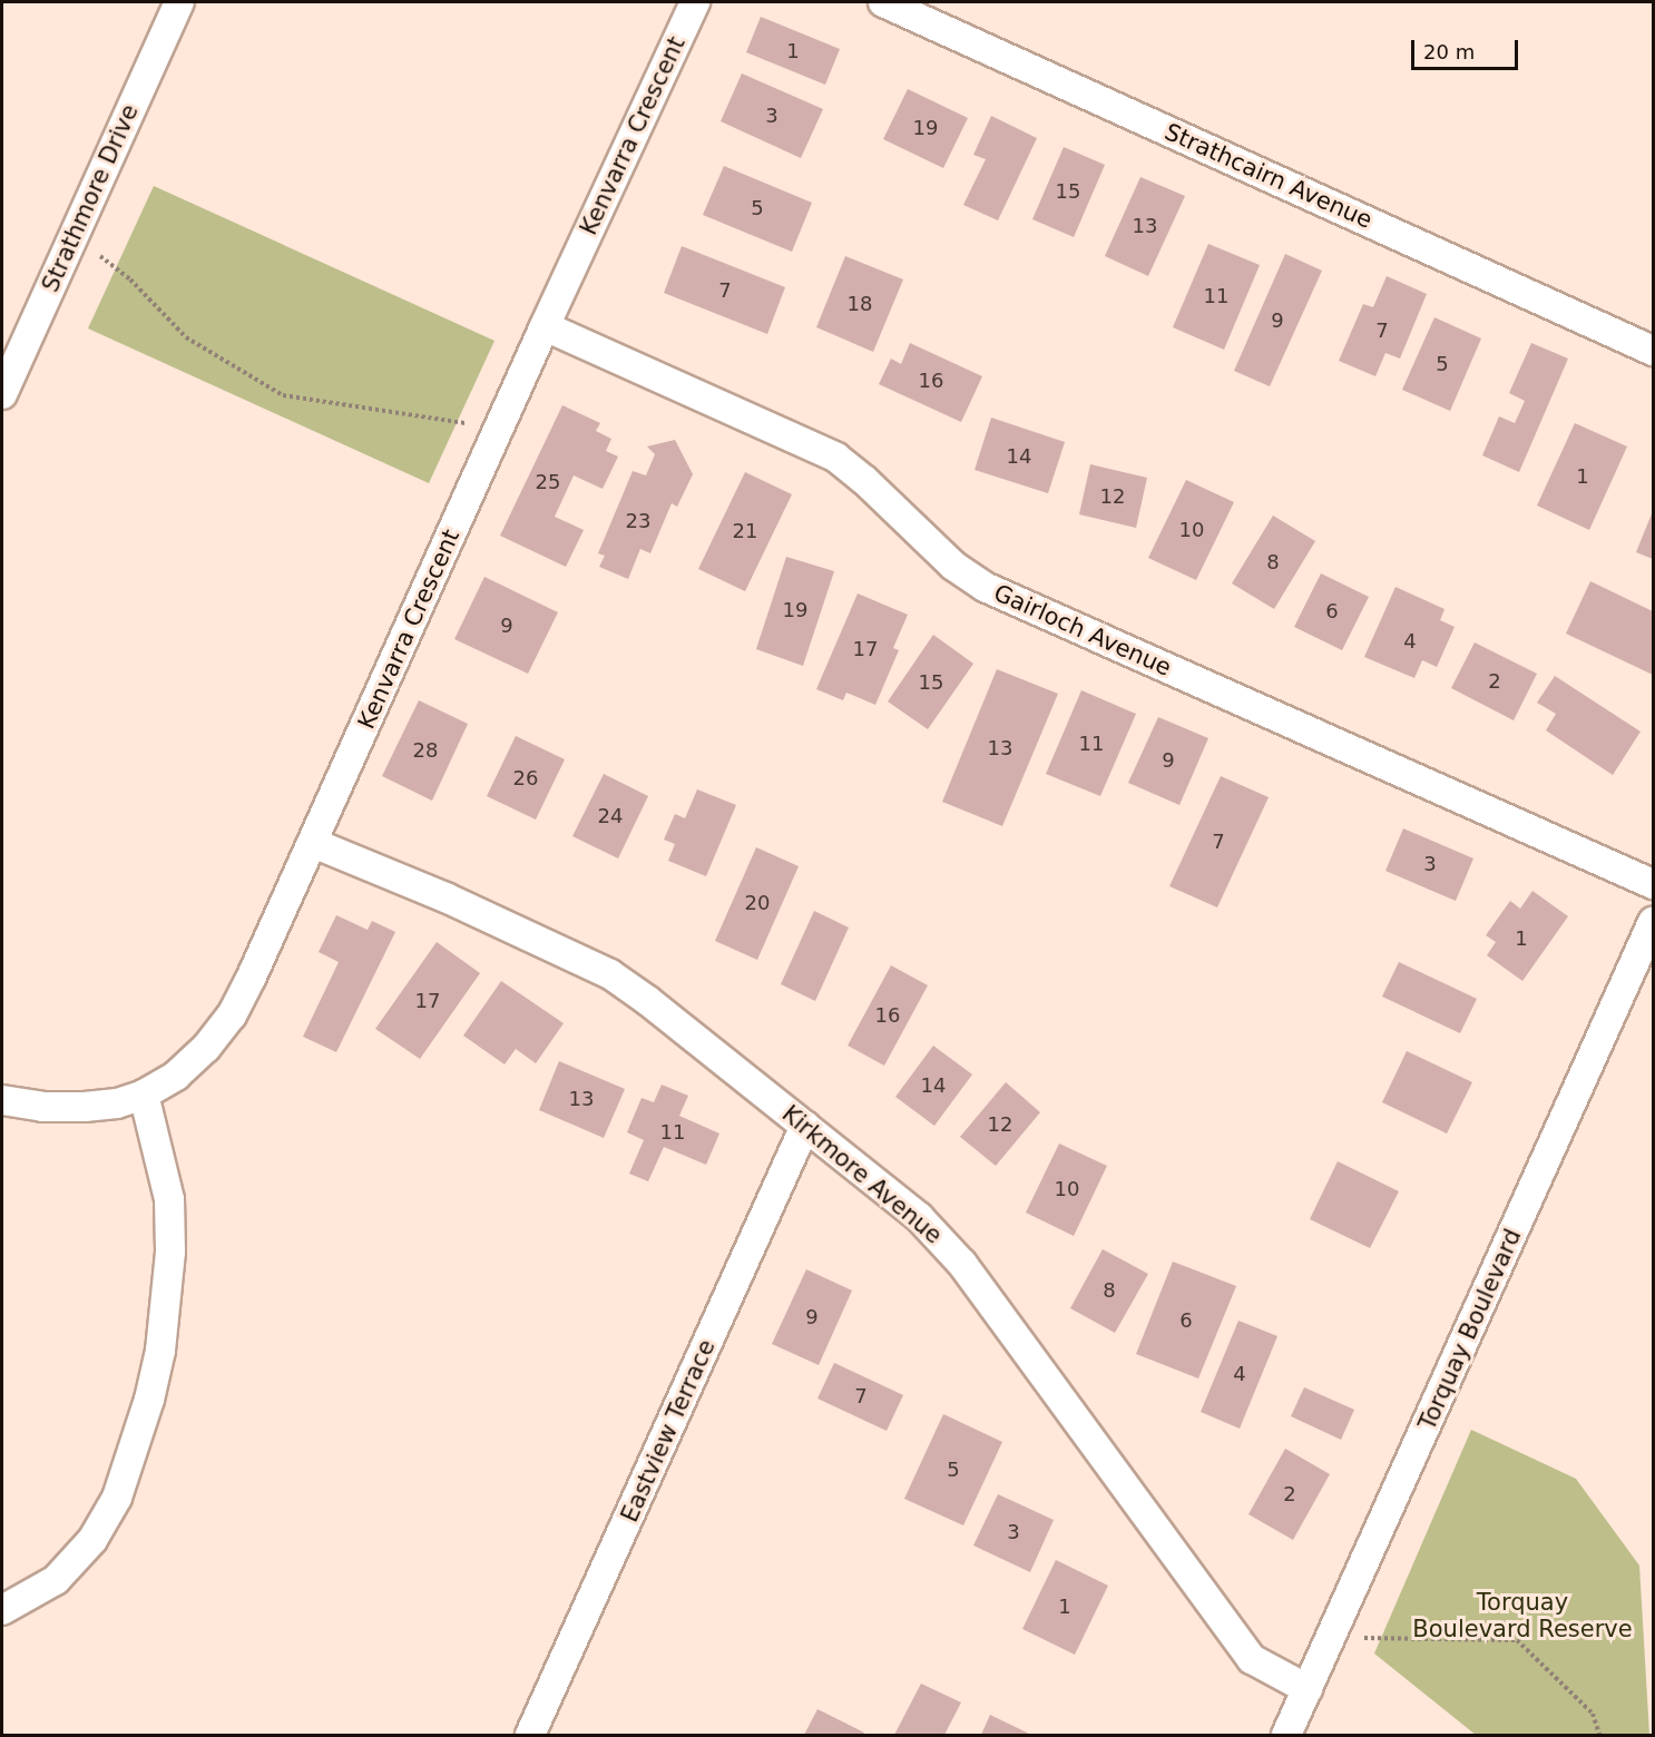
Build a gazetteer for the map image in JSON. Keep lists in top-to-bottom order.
{
  "streets": {
    "street": [
      "Kenvarra Crescent",
      "Strathcairn Avenue",
      "Strathmore Drive",
      "Gairloch Avenue",
      "Kirkmore Avenue",
      "Torquay Boulevard",
      "Eastview Terrace"
    ]
  },
  "crossings": [
    ["Kenvarra Crescent", "Gairloch Avenue"],
    ["Kenvarra Crescent", "Kirkmore Avenue"],
    ["Kirkmore Avenue", "Torquay Boulevard"],
    ["Kirkmore Avenue", "Eastview Terrace"]
  ],
  "parks": ["Torquay Boulevard Reserve"],
  "house_numbers": [
    "1",
    "3",
    "19",
    "15",
    "5",
    "13",
    "7",
    "11",
    "18",
    "9",
    "7",
    "5",
    "16",
    "14",
    "1",
    "25",
    "12",
    "23",
    "10",
    "21",
    "8",
    "19",
    "6",
    "9",
    "4",
    "17",
    "2",
    "15",
    "11",
    "13",
    "28",
    "9",
    "26",
    "24",
    "7",
    "3",
    "20",
    "1",
    "17",
    "16",
    "14",
    "13",
    "12",
    "11",
    "10",
    "8",
    "9",
    "6",
    "4",
    "7",
    "5",
    "2",
    "3",
    "1"
  ],
  "scale_bar": "20 m"
}
